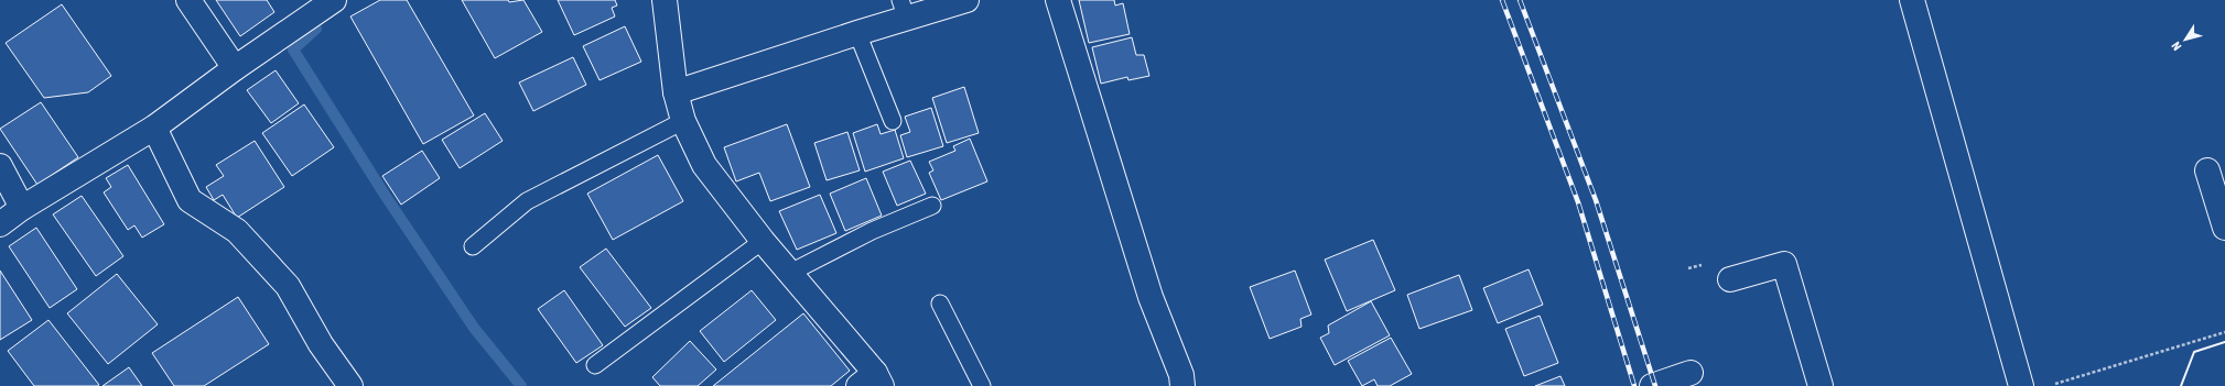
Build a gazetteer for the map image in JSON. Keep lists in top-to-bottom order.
{
  "north": "bottom left"
}
